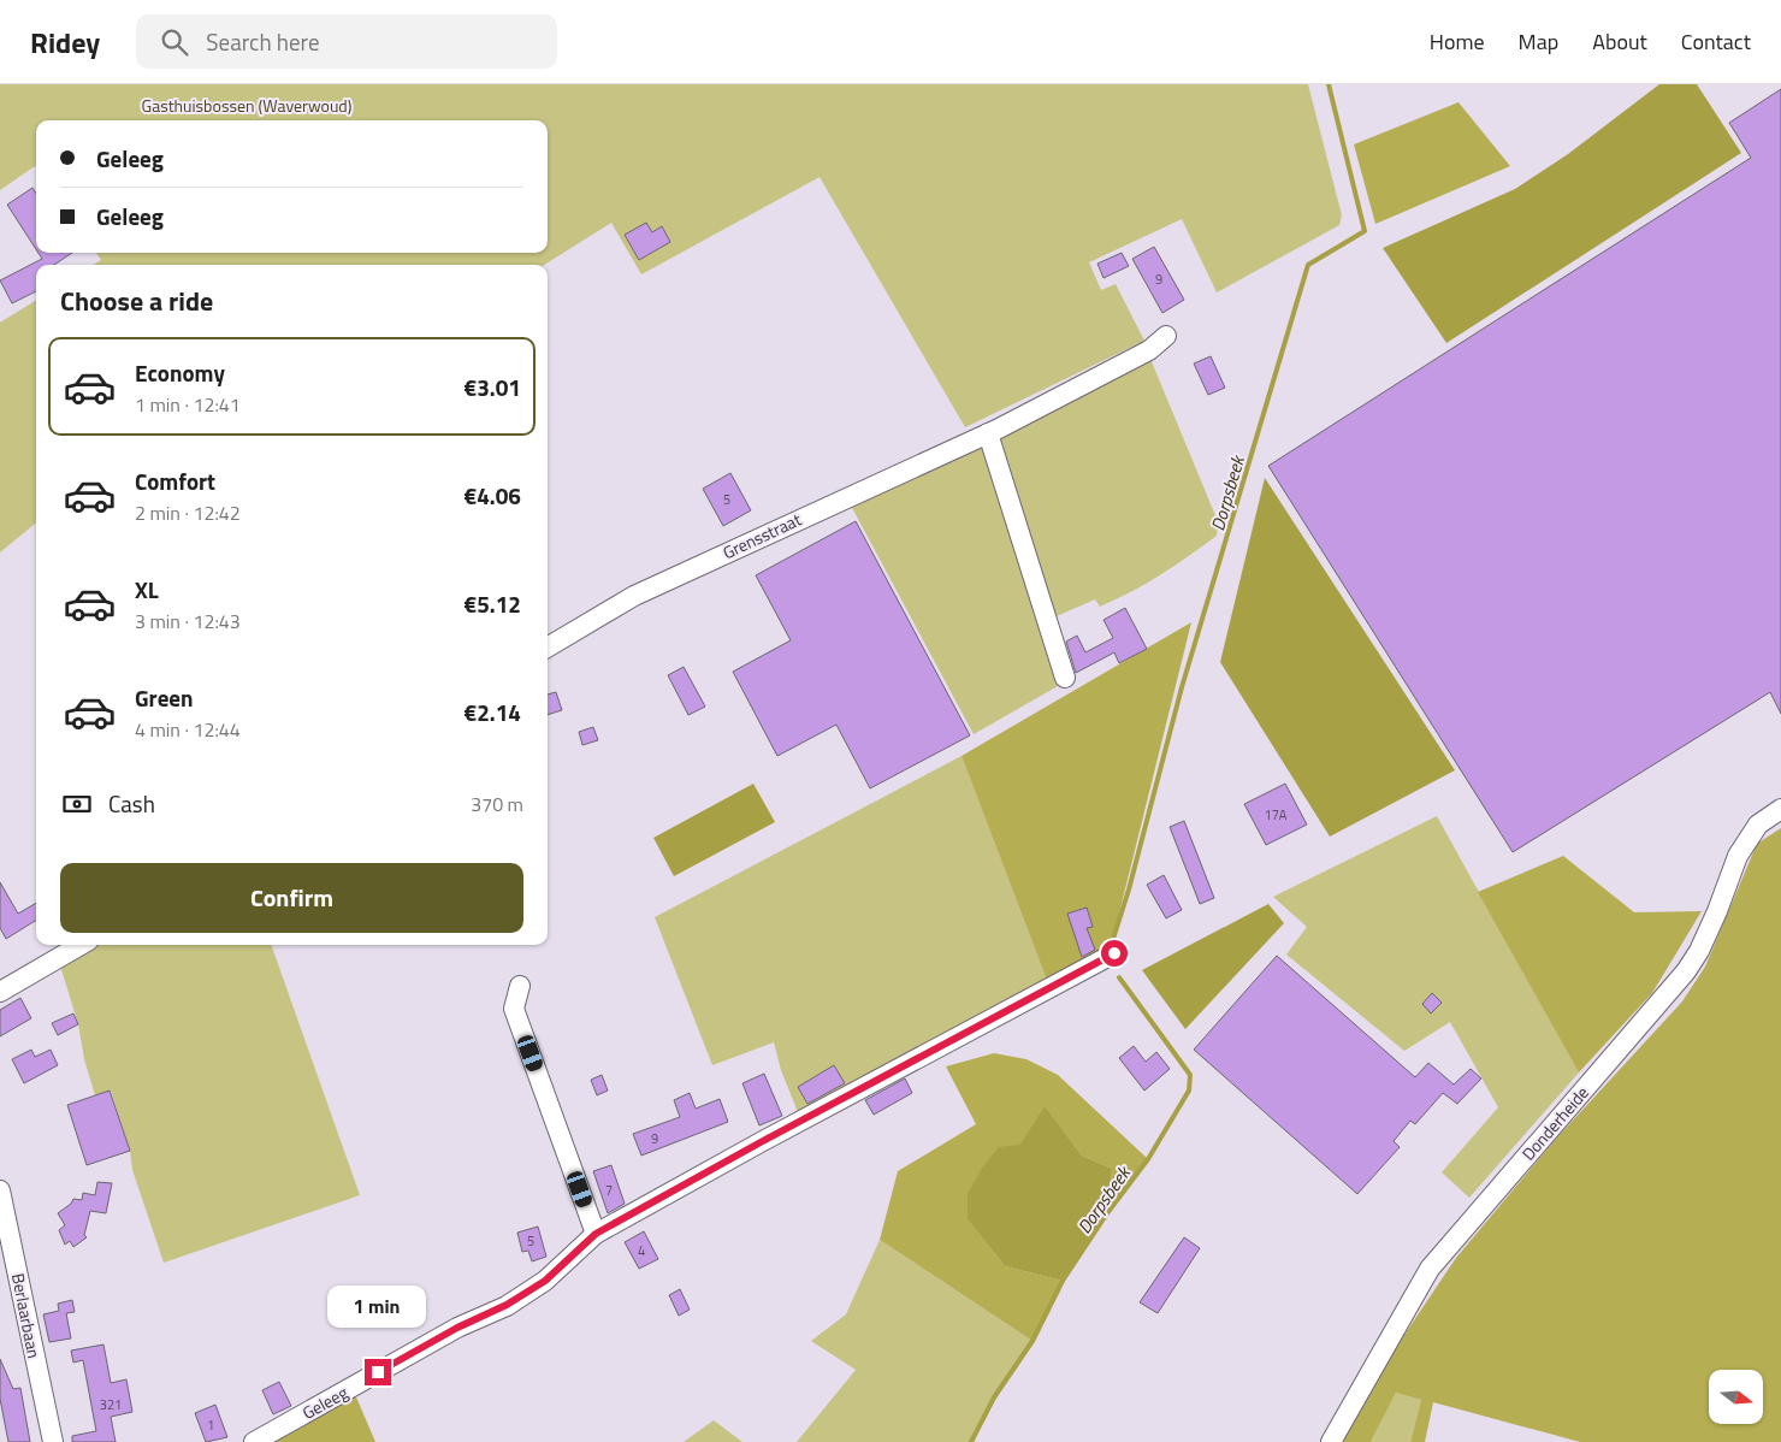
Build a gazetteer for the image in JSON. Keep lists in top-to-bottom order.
{
  "streets": {
    "street": [
      "Grensstraat",
      "Donderheide",
      "Berlaarbaan",
      "Geleeg"
    ]
  },
  "water": ["Dorpsbeek"],
  "parks": ["Gasthuisbossen (Waverwoud)"],
  "house_numbers": [
    "9",
    "5",
    "17A",
    "9",
    "7",
    "5",
    "4",
    "321",
    "1"
  ],
  "north": "right",
  "page": {
    "header": "Ridey",
    "search": "Search here",
    "nav": [
      "Home",
      "Map",
      "About",
      "Contact"
    ],
    "banner": ["Geleeg", "Geleeg"],
    "heading": "Choose a ride",
    "list": [
      {
        "name": "Economy",
        "note": "1 min · 12:41",
        "value": "€3.01"
      },
      {
        "name": "Comfort",
        "note": "2 min · 12:42",
        "value": "€4.06"
      },
      {
        "name": "XL",
        "note": "3 min · 12:43",
        "value": "€5.12"
      },
      {
        "name": "Green",
        "note": "4 min · 12:44",
        "value": "€2.14"
      }
    ],
    "pay": ["Cash", "370 m"],
    "buttons": "Confirm",
    "bubble": "1 min"
  }
}
